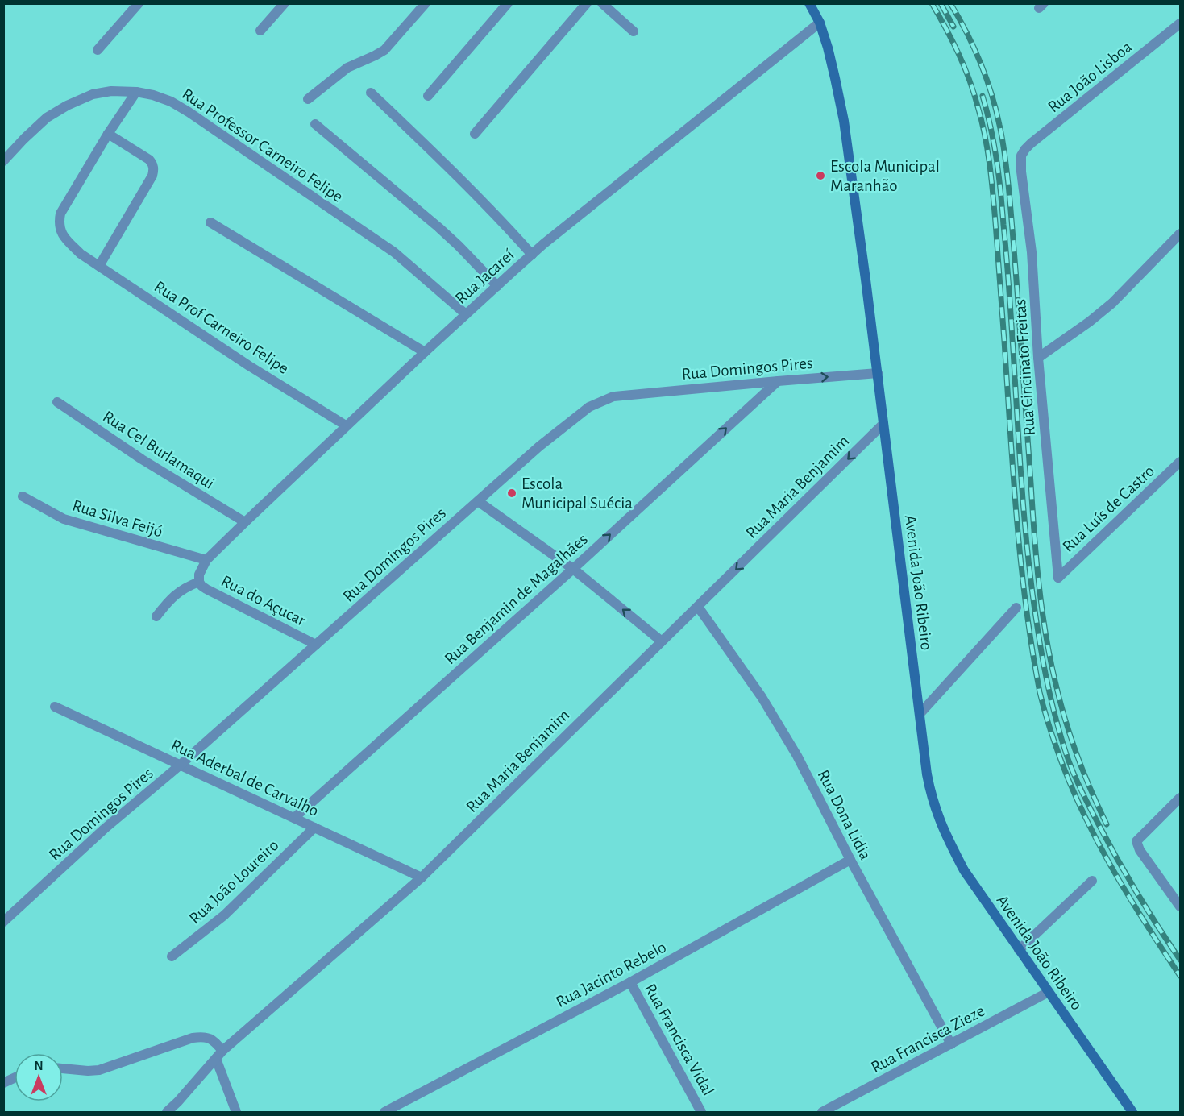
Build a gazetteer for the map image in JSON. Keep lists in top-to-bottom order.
{
  "streets": {
    "main road": ["Avenida João Ribeiro"],
    "street": [
      "Rua João Lisboa",
      "Rua Professor Carneiro Felipe",
      "Rua Jacareí",
      "Rua Prof Carneiro Felipe",
      "Rua Cincinato Freitas",
      "Rua Domingos Pires",
      "Rua Cel Burlamaqui",
      "Rua Maria Benjamim",
      "Rua Luís de Castro",
      "Rua Silva Feijó",
      "Rua Benjamin de Magalhães",
      "Rua do Açucar",
      "Rua Aderbal de Carvalho",
      "Rua Dona Lidia",
      "Rua João Loureiro",
      "Rua Jacinto Rebelo",
      "Rua Francisca Zieze",
      "Rua Francisca Vidal"
    ]
  },
  "crossings": [
    ["Rua João Lisboa", "Rua Cincinato Freitas"],
    ["Rua Professor Carneiro Felipe", "Rua Jacareí"],
    ["Rua Professor Carneiro Felipe", "Rua Prof Carneiro Felipe"],
    ["Rua Jacareí", "Rua Prof Carneiro Felipe"],
    ["Rua Jacareí", "Rua Cel Burlamaqui"],
    ["Rua Jacareí", "Rua Silva Feijó"],
    ["Rua Jacareí", "Avenida João Ribeiro"],
    ["Rua Jacareí", "Rua do Açucar"],
    ["Rua Cincinato Freitas", "Rua Luís de Castro"],
    ["Rua Domingos Pires", "Avenida João Ribeiro"],
    ["Rua Domingos Pires", "Rua Benjamin de Magalhães"],
    ["Rua Domingos Pires", "Rua do Açucar"],
    ["Rua Domingos Pires", "Rua Aderbal de Carvalho"],
    ["Rua Maria Benjamim", "Avenida João Ribeiro"],
    ["Rua Maria Benjamim", "Rua Aderbal de Carvalho"],
    ["Rua Maria Benjamim", "Rua Dona Lidia"],
    ["Avenida João Ribeiro", "Rua Francisca Zieze"],
    ["Rua Benjamin de Magalhães", "Rua Aderbal de Carvalho"],
    ["Rua Aderbal de Carvalho", "Rua João Loureiro"],
    ["Rua Dona Lidia", "Rua Jacinto Rebelo"],
    ["Rua Dona Lidia", "Rua Francisca Zieze"],
    ["Rua Jacinto Rebelo", "Rua Francisca Vidal"]
  ],
  "one_way": ["Rua Benjamin de Magalhães"],
  "places": ["Escola Municipal Maranhão", "Escola Municipal Suécia"],
  "north": "top"
}
